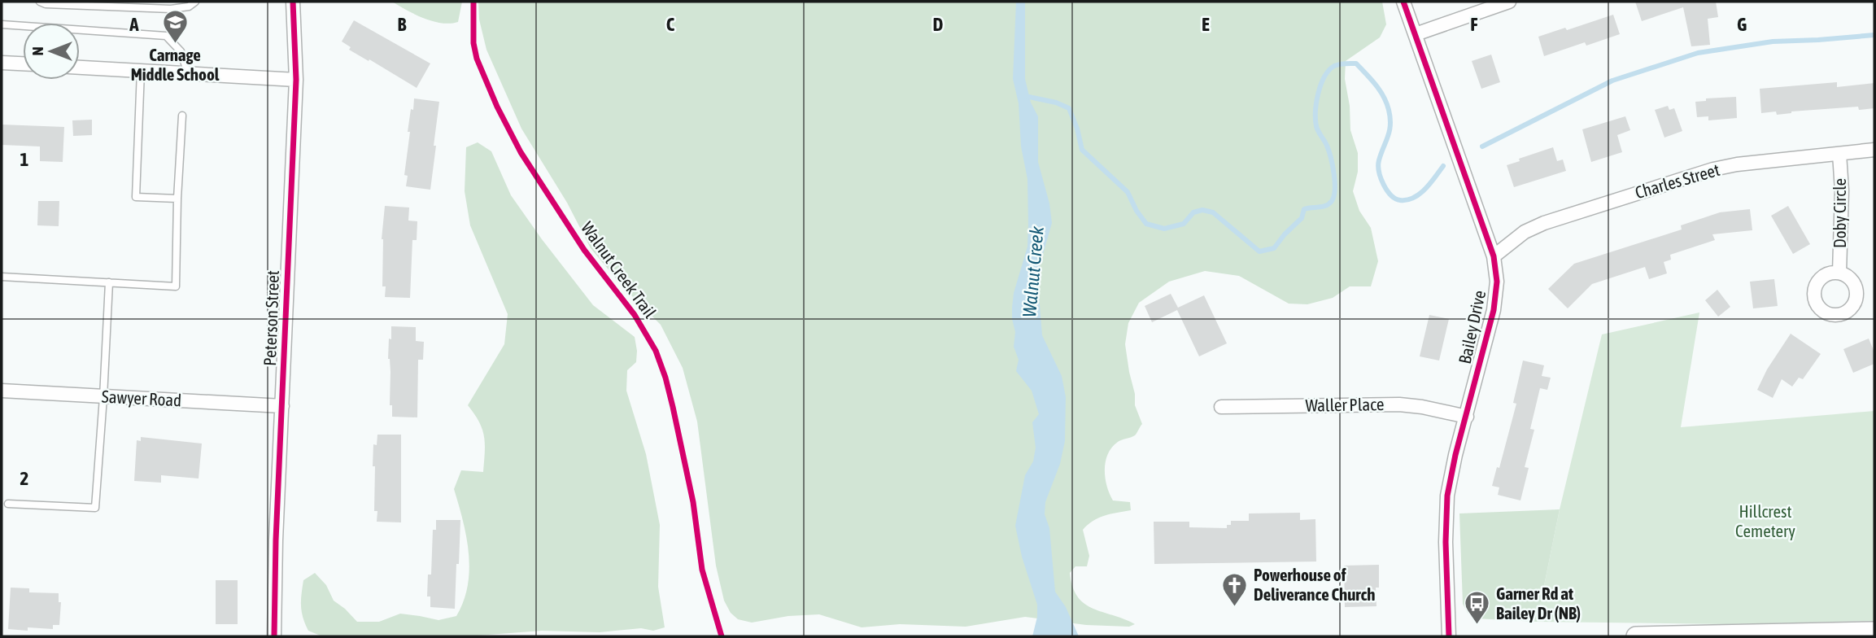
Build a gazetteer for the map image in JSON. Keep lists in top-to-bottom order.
{
  "streets": {
    "street": [
      "Charles Street",
      "Doby Circle",
      "Peterson Street",
      "Bailey Drive",
      "Sawyer Road",
      "Waller Place"
    ],
    "cycle path": ["Walnut Creek Trail"]
  },
  "crossings": [
    ["Charles Street", "Doby Circle"],
    ["Charles Street", "Bailey Drive"],
    ["Peterson Street", "Sawyer Road"],
    ["Bailey Drive", "Waller Place"]
  ],
  "water": ["Walnut Creek"],
  "parks": ["Hillcrest Cemetery"],
  "places": {
    "school or university": ["Carnage Middle School"],
    "church": ["Powerhouse of Deliverance Church"],
    "bus stop": ["Garner Rd at Bailey Dr (NB)"]
  },
  "north": "left",
  "grid": {
    "columns": [
      "A",
      "B",
      "C",
      "D",
      "E",
      "F",
      "G"
    ],
    "rows": ["1", "2"]
  }
}
